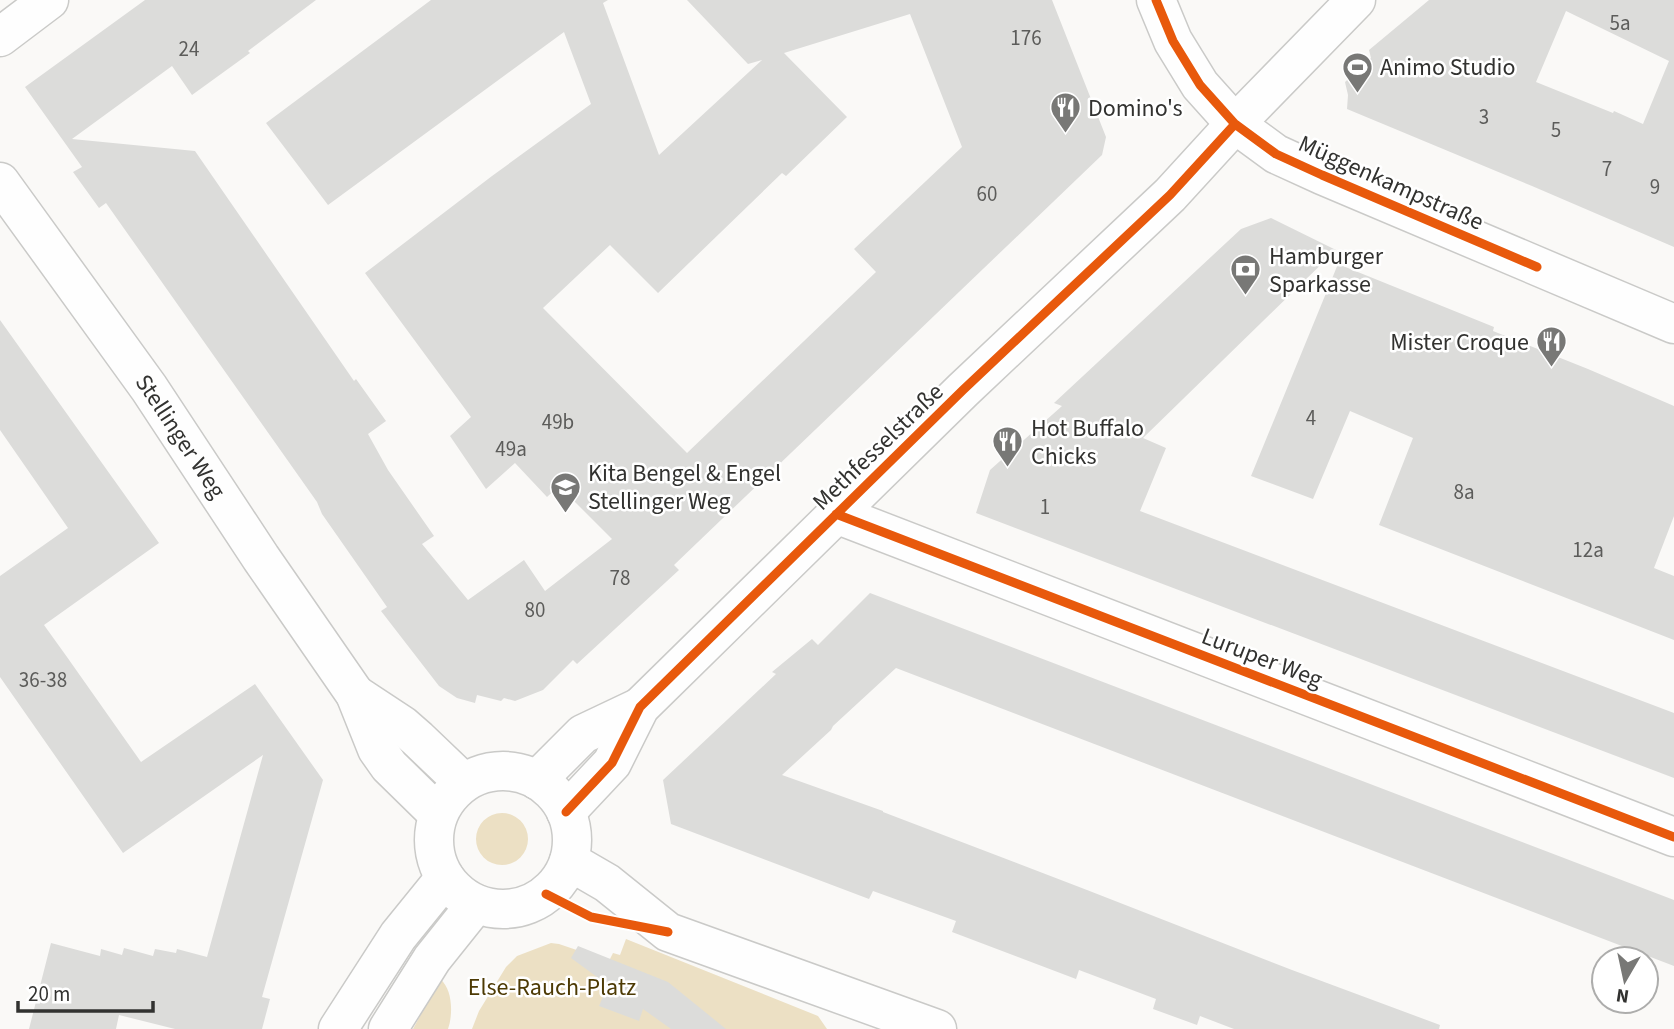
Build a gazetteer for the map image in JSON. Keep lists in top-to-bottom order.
{
  "streets": {
    "street": [
      "Müggenkampstraße",
      "Stellinger Weg",
      "Methfesselstraße",
      "Luruper Weg"
    ]
  },
  "crossings": [
    ["Müggenkampstraße", "Methfesselstraße"],
    ["Stellinger Weg", "Methfesselstraße"],
    ["Methfesselstraße", "Luruper Weg"]
  ],
  "parks": ["Else-Rauch-Platz"],
  "places": {
    "sports": ["Animo Studio"],
    "restaurant": ["Domino's", "Mister Croque", "Hot Buffalo Chicks"],
    "bank": ["Hamburger Sparkasse"],
    "school or university": ["Kita Bengel & Engel Stellinger Weg"]
  },
  "house_numbers": [
    "5a",
    "176",
    "24",
    "3",
    "5",
    "7",
    "9",
    "60",
    "4",
    "49b",
    "49a",
    "8a",
    "1",
    "12a",
    "78",
    "80",
    "36-38"
  ],
  "scale_bar": "20 m",
  "north": "bottom"
}
